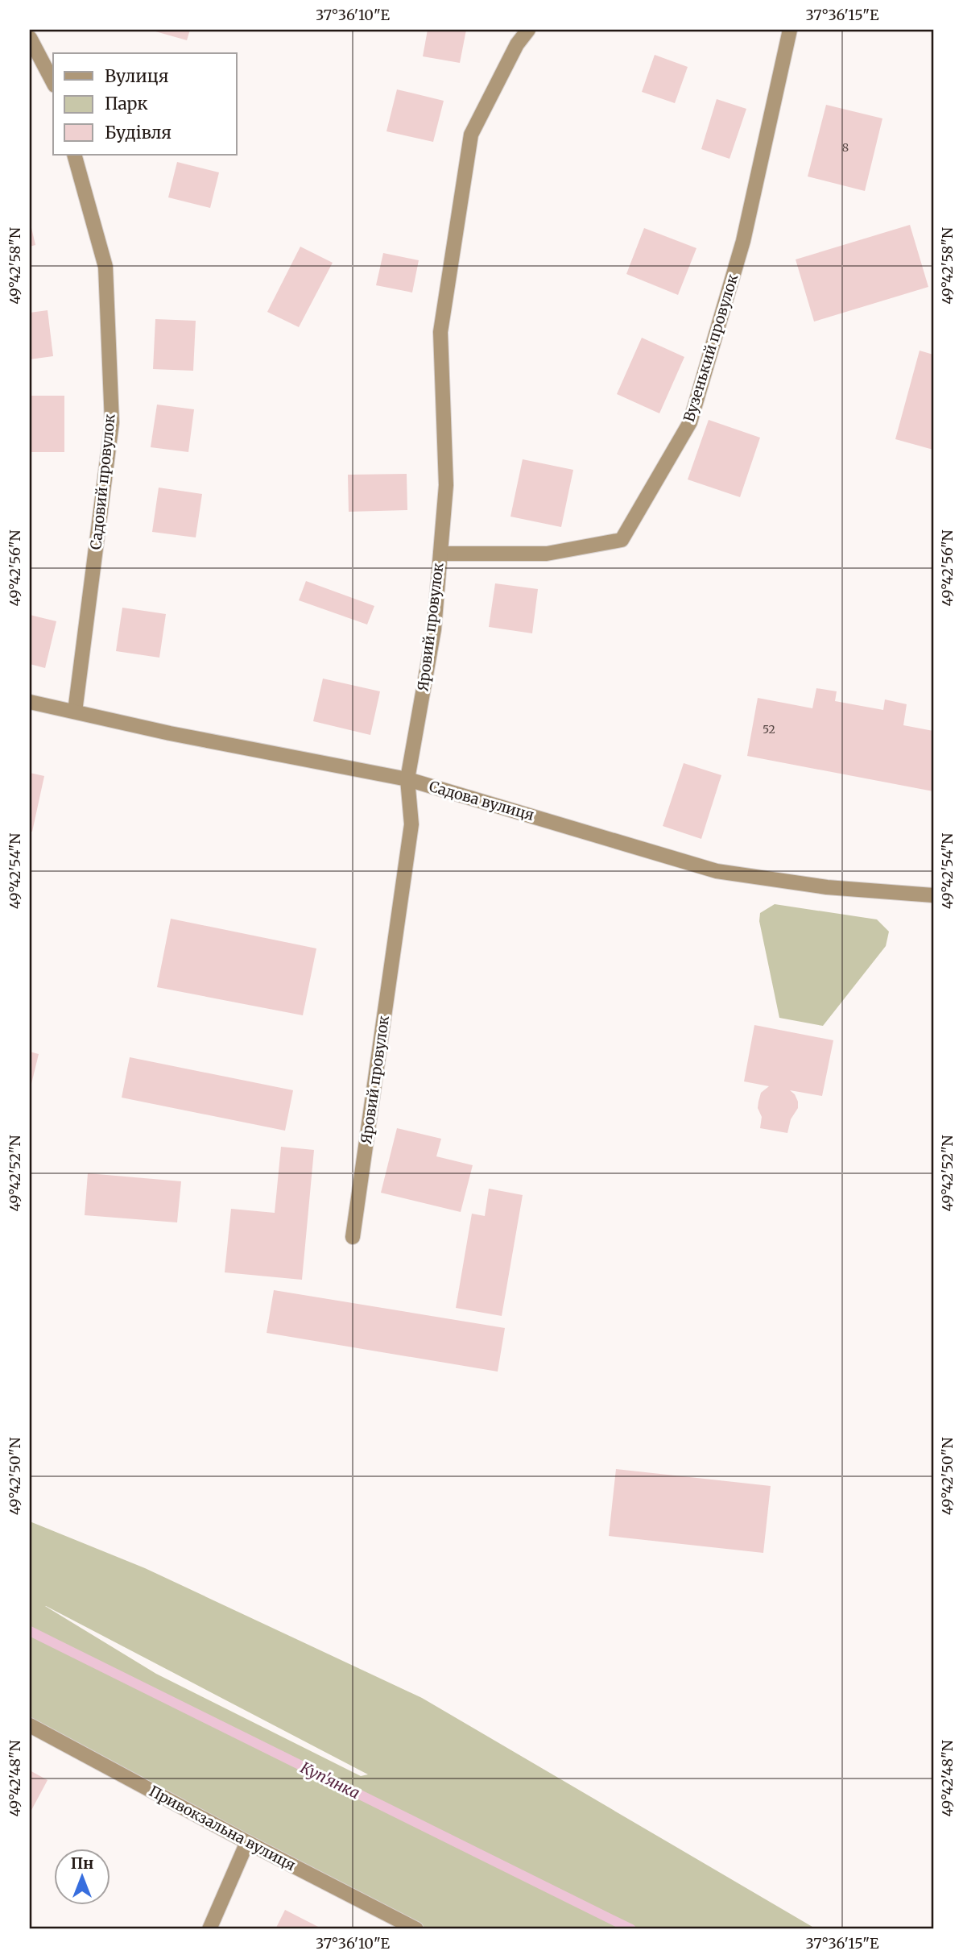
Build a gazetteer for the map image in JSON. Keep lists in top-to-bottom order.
{
  "streets": {
    "street": [
      "Вузенький провулок",
      "Садовий провулок",
      "Яровий провулок",
      "Садова вулиця",
      "Привокзальна вулиця"
    ]
  },
  "crossings": [
    ["Вузенький провулок", "Яровий провулок"],
    ["Садовий провулок", "Садова вулиця"],
    ["Яровий провулок", "Садова вулиця"]
  ],
  "water": ["Куп'янка"],
  "house_numbers": ["8", "52"],
  "legend": ["Вулиця", "Парк", "Будівля"],
  "north": "top",
  "coordinates": [
    "37°36'10\"E",
    "37°36'15\"E",
    "49°42'58\"N",
    "49°42'56\"N",
    "49°42'54\"N",
    "49°42'52\"N",
    "49°42'50\"N",
    "49°42'48\"N"
  ]
}
